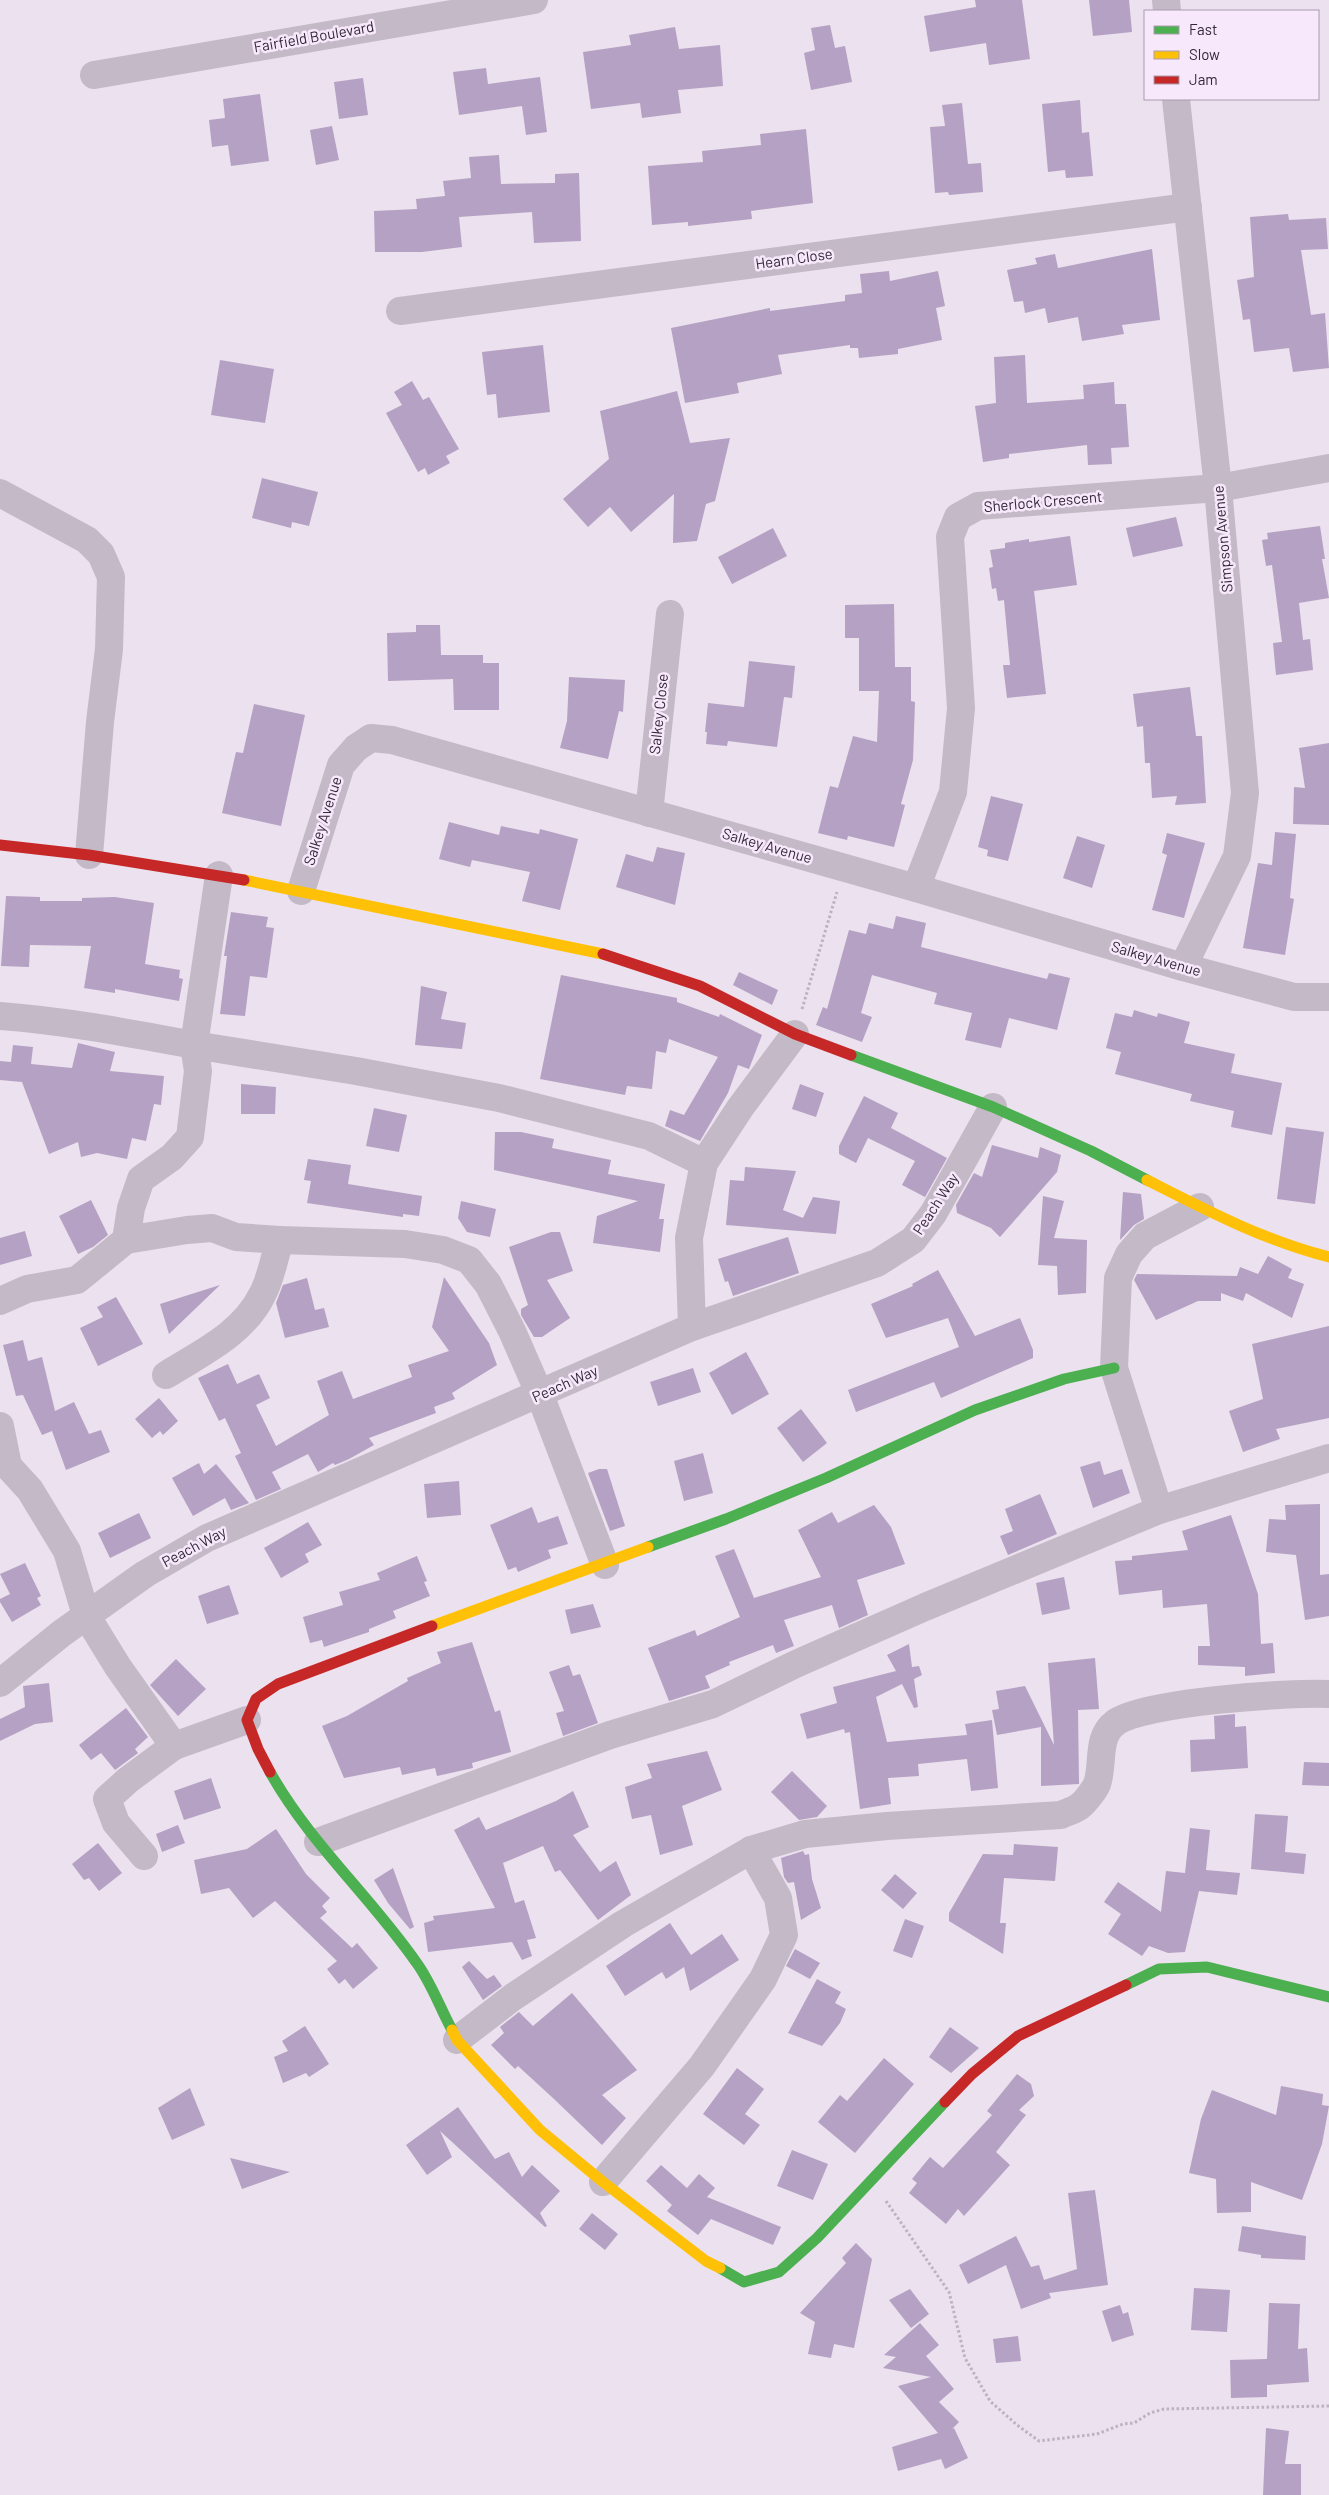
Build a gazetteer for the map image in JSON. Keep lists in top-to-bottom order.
{
  "streets": {
    "street": [
      "Fairfield Boulevard",
      "Hearn Close",
      "Sherlock Crescent",
      "Simpson Avenue",
      "Salkey Close",
      "Salkey Avenue",
      "Peach Way"
    ]
  },
  "crossings": [
    ["Hearn Close", "Simpson Avenue"],
    ["Sherlock Crescent", "Simpson Avenue"],
    ["Sherlock Crescent", "Salkey Avenue"],
    ["Simpson Avenue", "Salkey Avenue"],
    ["Salkey Close", "Salkey Avenue"]
  ],
  "legend": ["Fast", "Slow", "Jam"]
}
